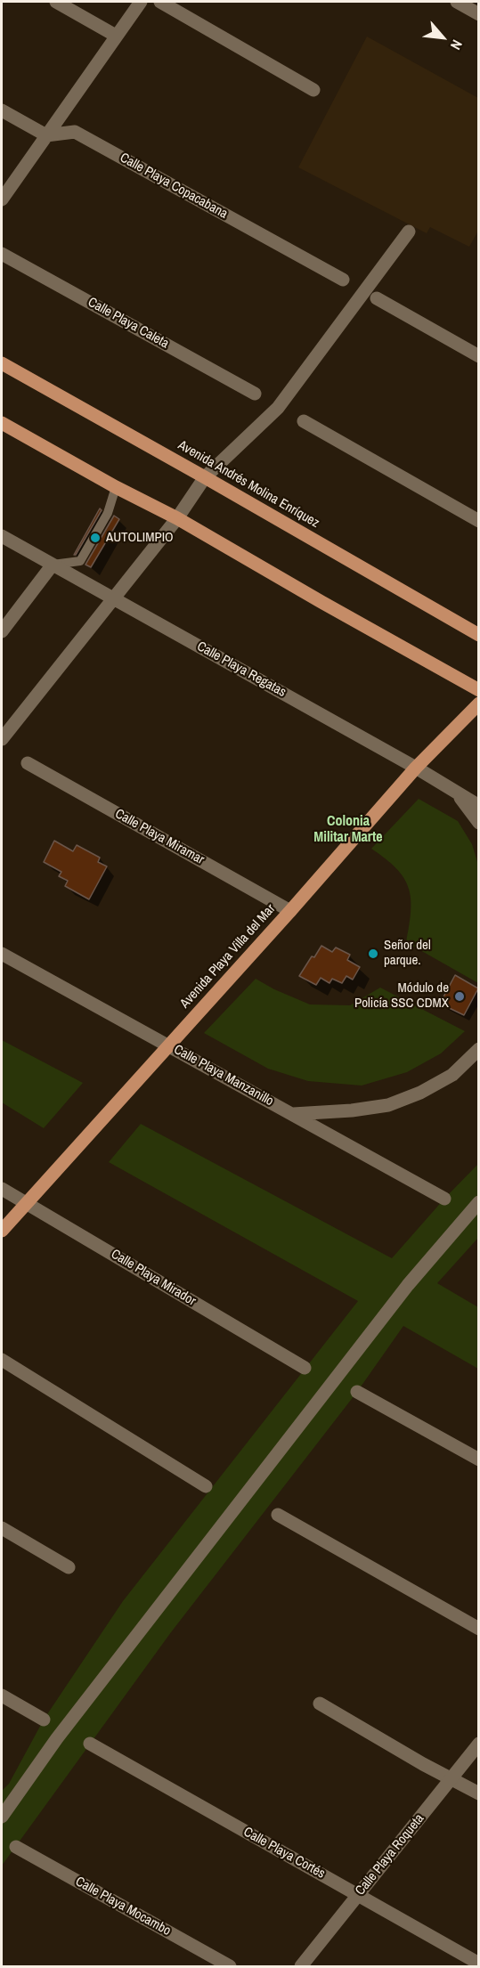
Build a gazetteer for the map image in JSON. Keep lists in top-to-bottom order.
{
  "streets": {
    "main road": ["Avenida Andrés Molina Enríquez", "Avenida Playa Villa del Mar"],
    "street": [
      "Calle Playa Copacabana",
      "Calle Playa Caleta",
      "Calle Playa Regatas",
      "Calle Playa Miramar",
      "Calle Playa Manzanillo",
      "Calle Playa Mirador",
      "Calle Playa Cortés",
      "Calle Playa Roqueta",
      "Calle Playa Mocambo"
    ]
  },
  "crossings": [
    ["Calle Playa Regatas", "Avenida Playa Villa del Mar"],
    ["Calle Playa Miramar", "Avenida Playa Villa del Mar"],
    ["Avenida Playa Villa del Mar", "Calle Playa Manzanillo"],
    ["Avenida Playa Villa del Mar", "Calle Playa Mirador"],
    ["Calle Playa Cortés", "Calle Playa Roqueta"]
  ],
  "districts": ["Colonia Militar Marte"],
  "places": ["AUTOLIMPIO", "Señor del parque.", "Módulo de Policía SSC CDMX"],
  "north": "bottom right"
}
